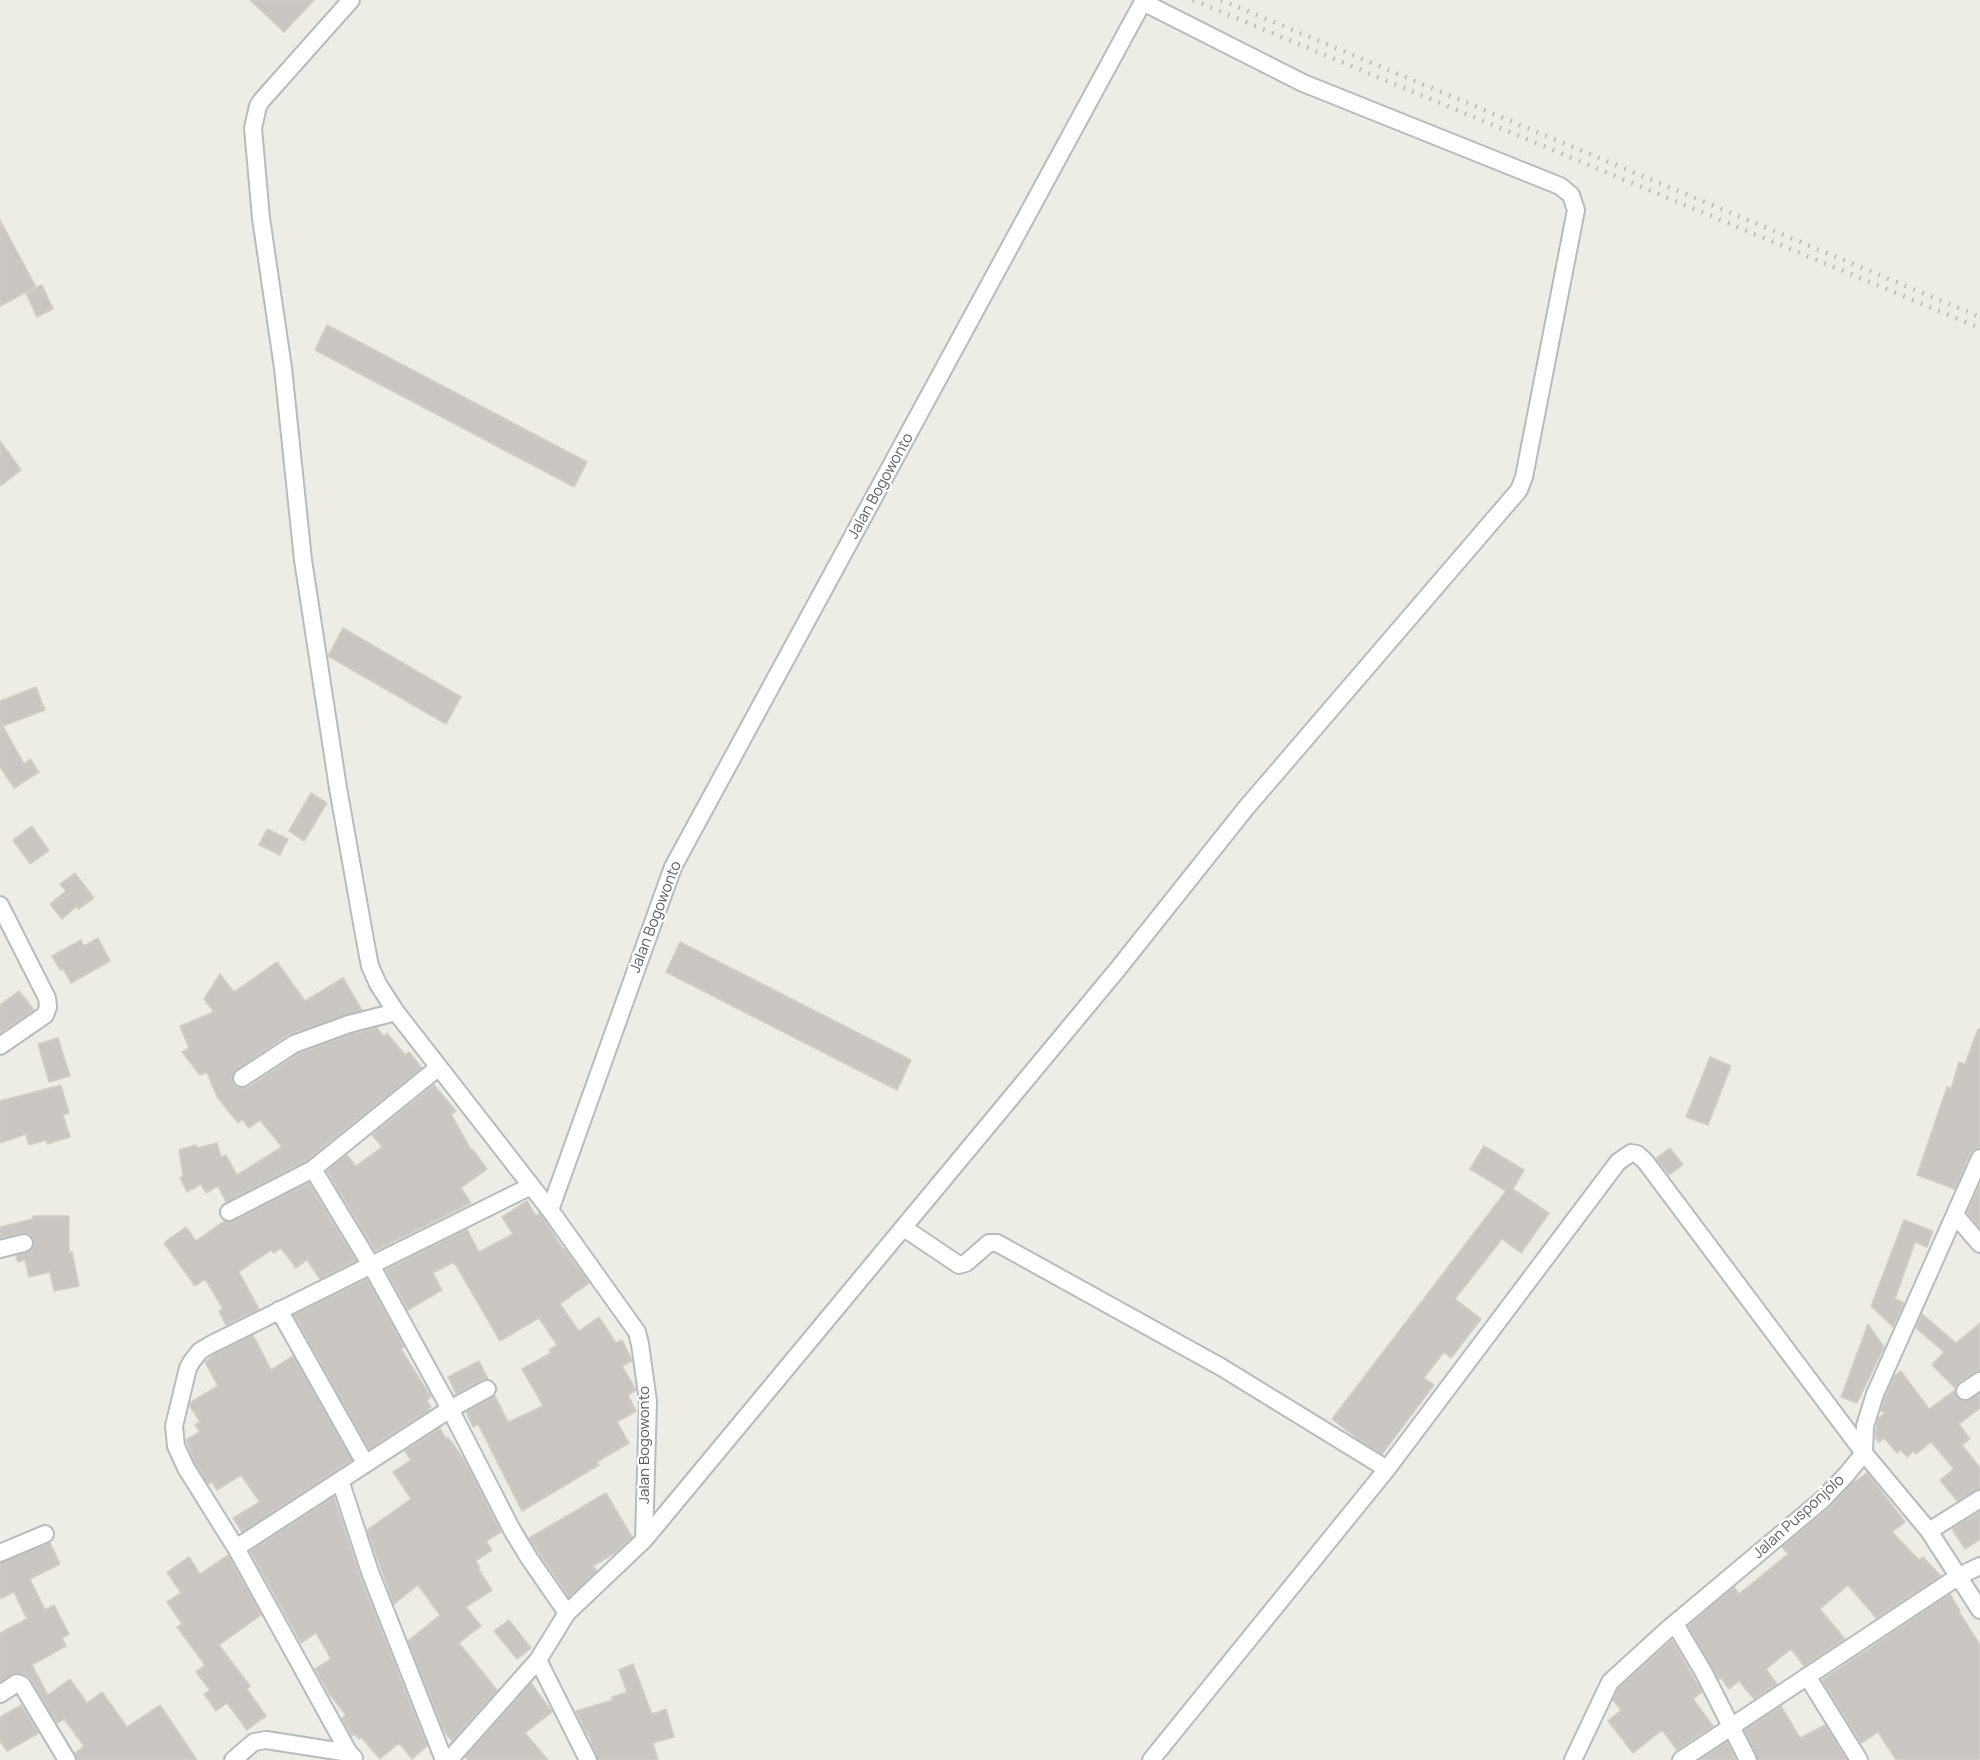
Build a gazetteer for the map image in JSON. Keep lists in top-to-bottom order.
{
  "streets": {
    "street": ["Jalan Bogowonto", "Jalan Pusponjolo"]
  }
}
